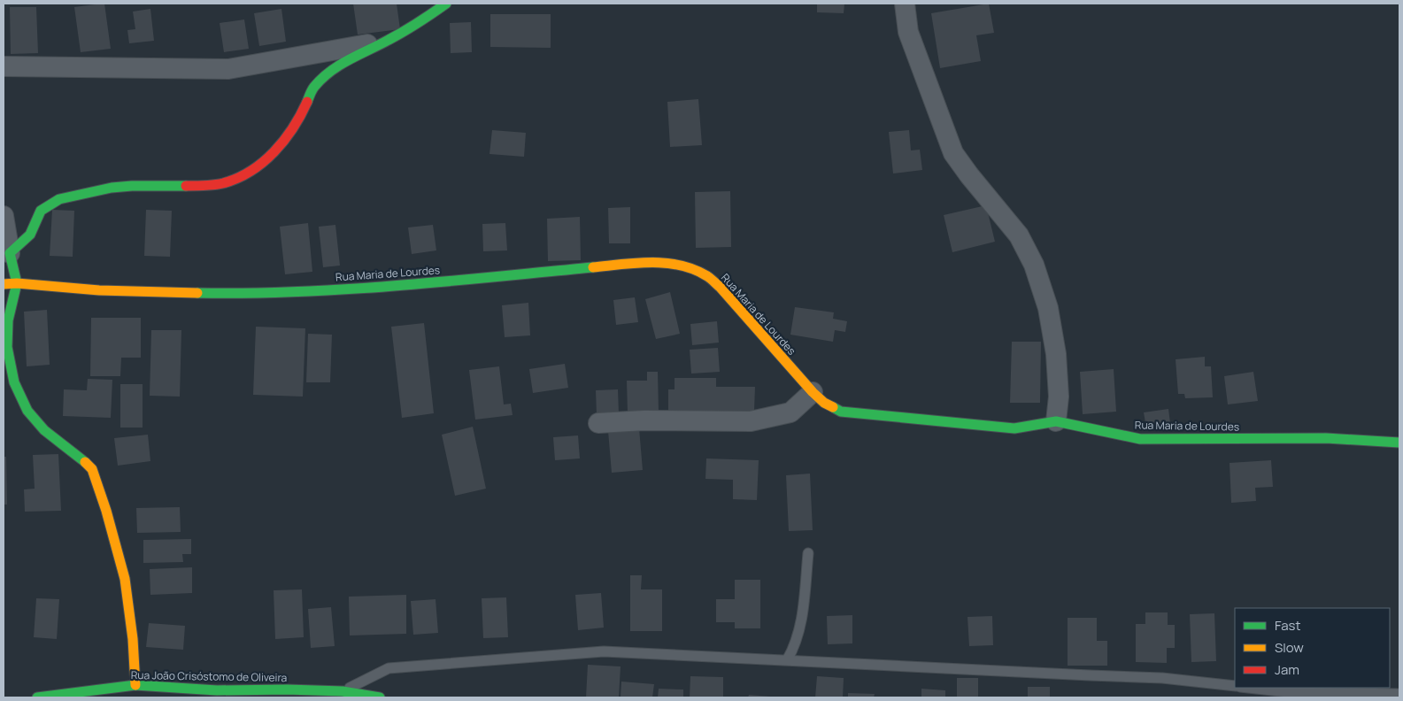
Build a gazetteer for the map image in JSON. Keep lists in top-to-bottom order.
{
  "streets": {
    "street": ["Rua Maria de Lourdes", "Rua João Crisóstomo de Oliveira"]
  },
  "legend": ["Fast", "Slow", "Jam"]
}
